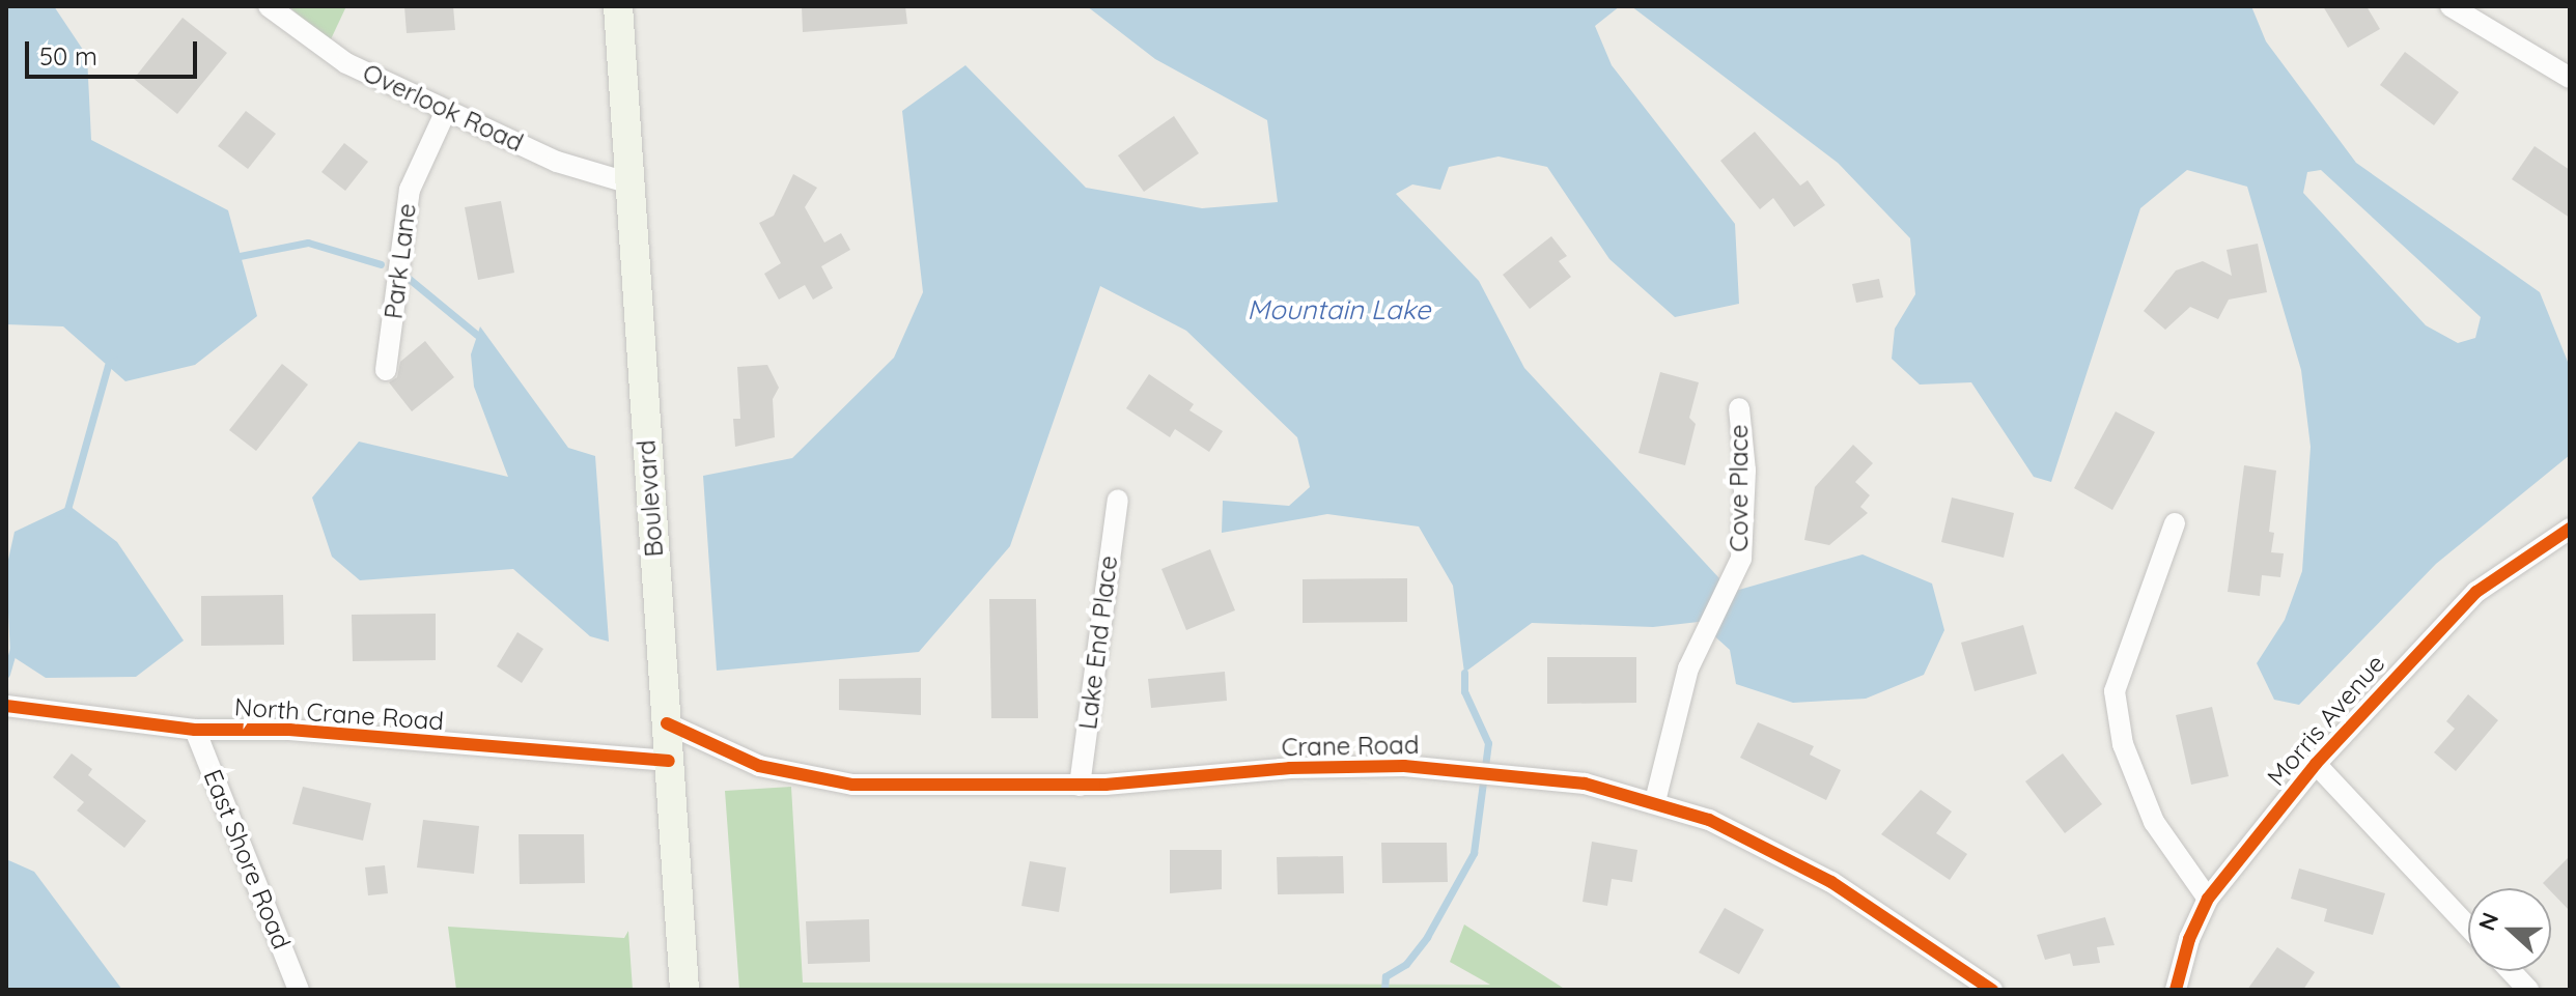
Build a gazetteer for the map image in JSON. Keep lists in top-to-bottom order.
{
  "streets": {
    "main road": ["Boulevard"],
    "street": [
      "Overlook Road",
      "Park Lane",
      "Cove Place",
      "Lake End Place",
      "North Crane Road",
      "Morris Avenue",
      "Crane Road",
      "East Shore Road"
    ]
  },
  "crossings": [
    ["Overlook Road", "Park Lane"],
    ["Overlook Road", "Boulevard"],
    ["Cove Place", "Crane Road"],
    ["Boulevard", "North Crane Road"],
    ["Boulevard", "Crane Road"],
    ["Lake End Place", "Crane Road"],
    ["North Crane Road", "East Shore Road"]
  ],
  "water": ["Mountain Lake"],
  "scale_bar": "50 m",
  "north": "left"
}
